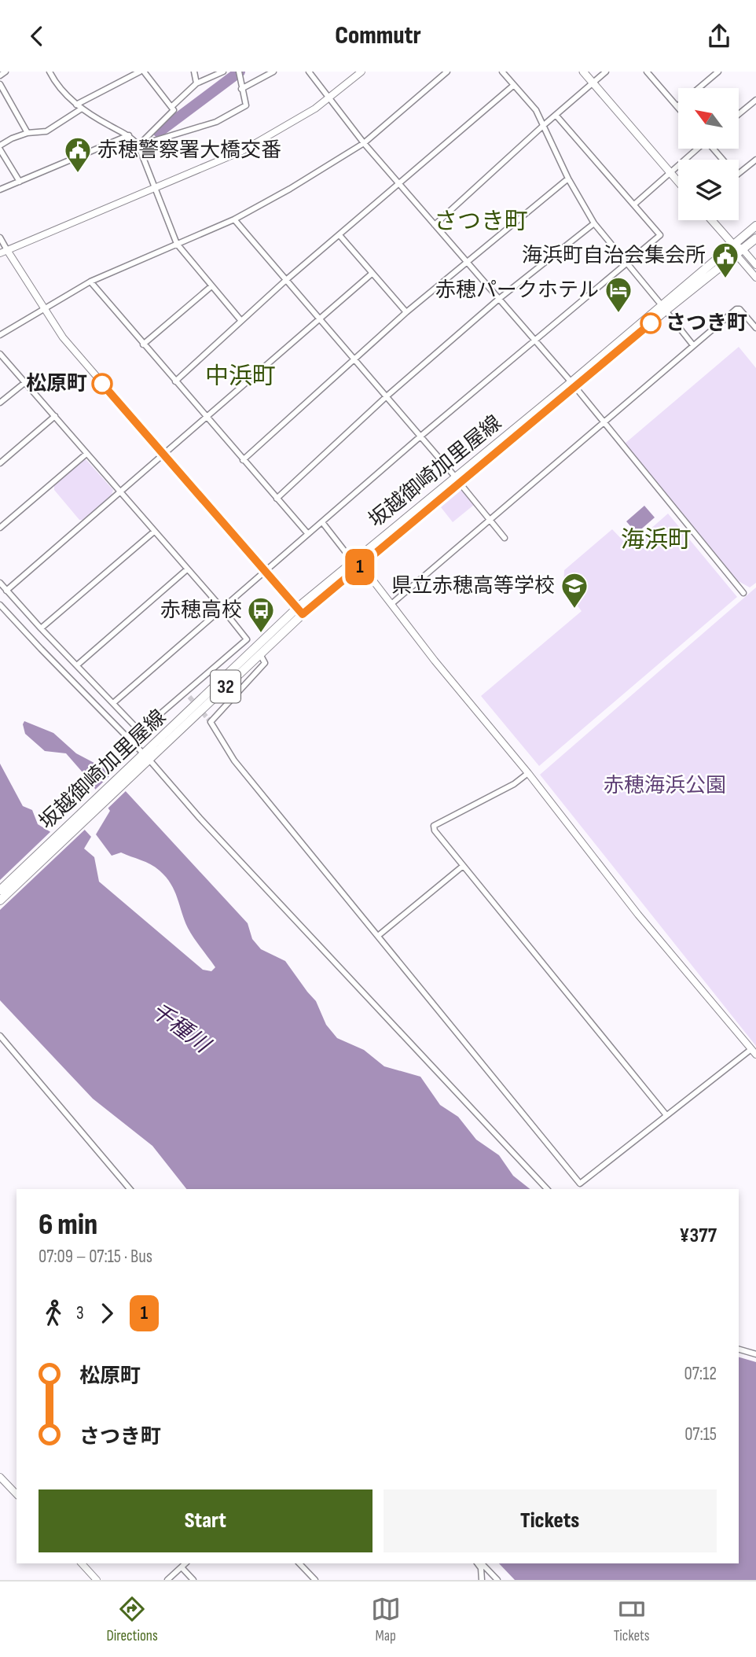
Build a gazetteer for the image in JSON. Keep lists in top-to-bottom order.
{
  "streets": {
    "main road": ["坂越御崎加里屋線", "32"]
  },
  "districts": ["さつき町", "中浜町", "海浜町"],
  "water": ["千種川"],
  "parks": ["赤穂海浜公園"],
  "places": {
    "public building": ["赤穂警察署大橋交番", "海浜町自治会集会所"],
    "hotel": ["赤穂パークホテル"],
    "other": ["さつき町", "松原町"],
    "school or university": ["県立赤穂高等学校"],
    "bus stop": ["赤穂高校"]
  },
  "lines": ["bus line 1"],
  "north": "top left",
  "page": {
    "header": "Commutr",
    "on_map": "1",
    "heading": ["6 min", "07:09 – 07:15 · Bus", "¥377"],
    "legs": ["3", "1"],
    "list": [
      {
        "name": "松原町",
        "value": "07:12"
      },
      {
        "name": "さつき町",
        "value": "07:15"
      }
    ],
    "buttons": ["Start", "Tickets"],
    "tabs": ["Directions", "Map", "Tickets"]
  }
}
